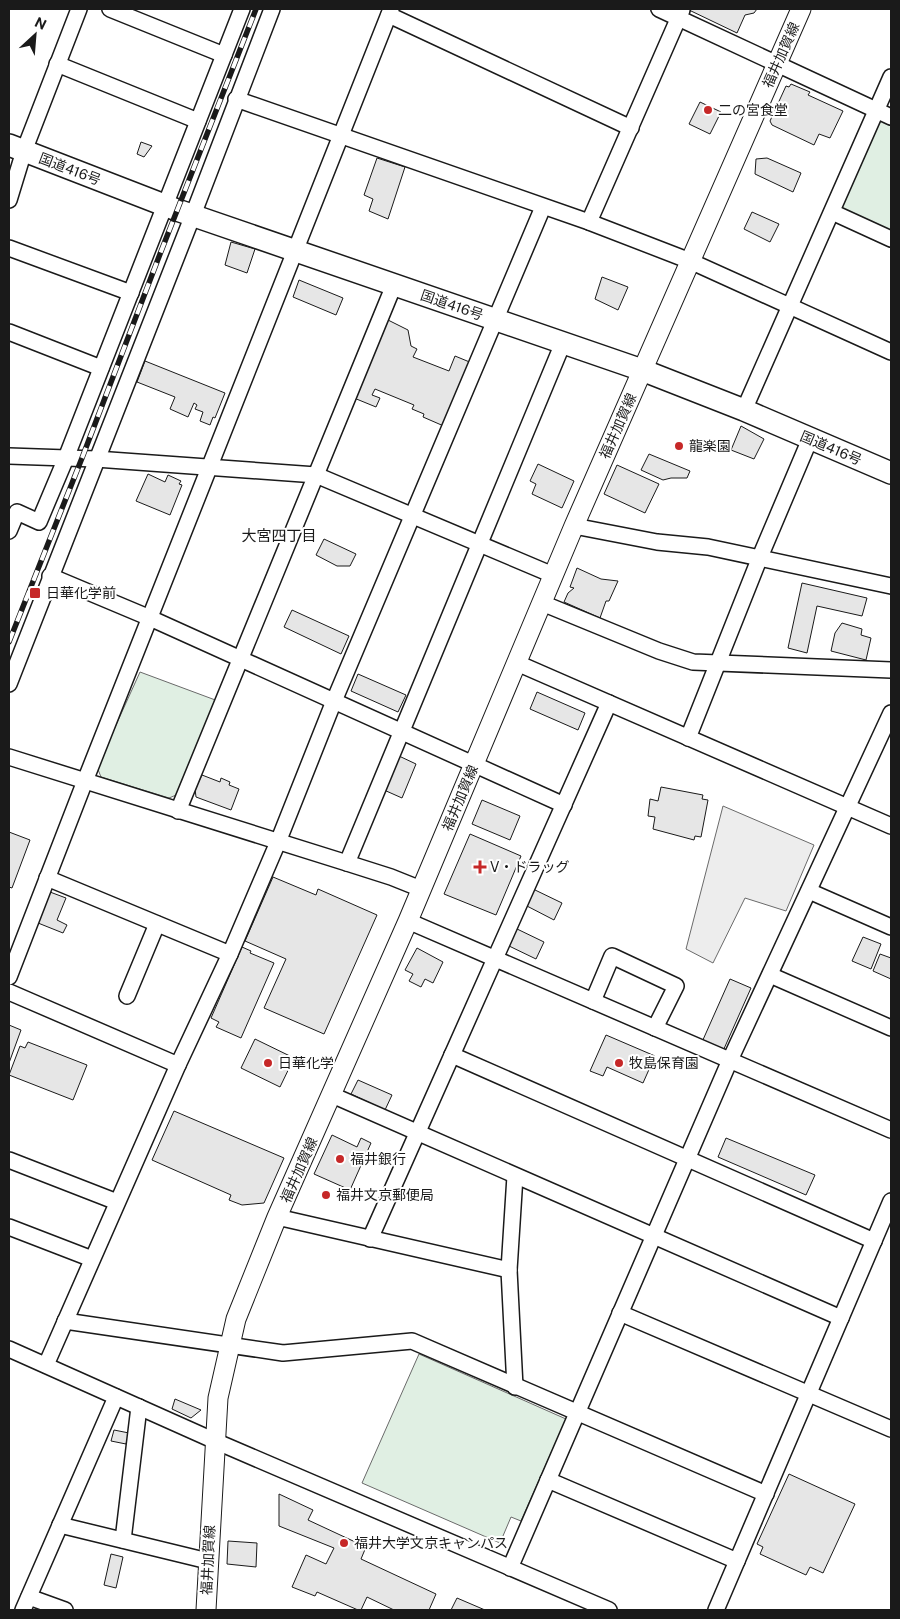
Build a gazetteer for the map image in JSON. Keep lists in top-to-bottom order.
{
  "streets": {
    "highway": ["国道416号"],
    "main road": ["福井加賀線"]
  },
  "crossings": [
    ["福井加賀線", "国道416号"]
  ],
  "districts": ["大宮四丁目"],
  "places": {
    "other": [
      "二の宮食堂",
      "龍楽園",
      "日華化学",
      "牧島保育園",
      "福井銀行",
      "福井文京郵便局",
      "福井大学文京キャンパス"
    ],
    "transit": ["日華化学前"],
    "health": ["V・ドラッグ"]
  },
  "north": "top right"
}
